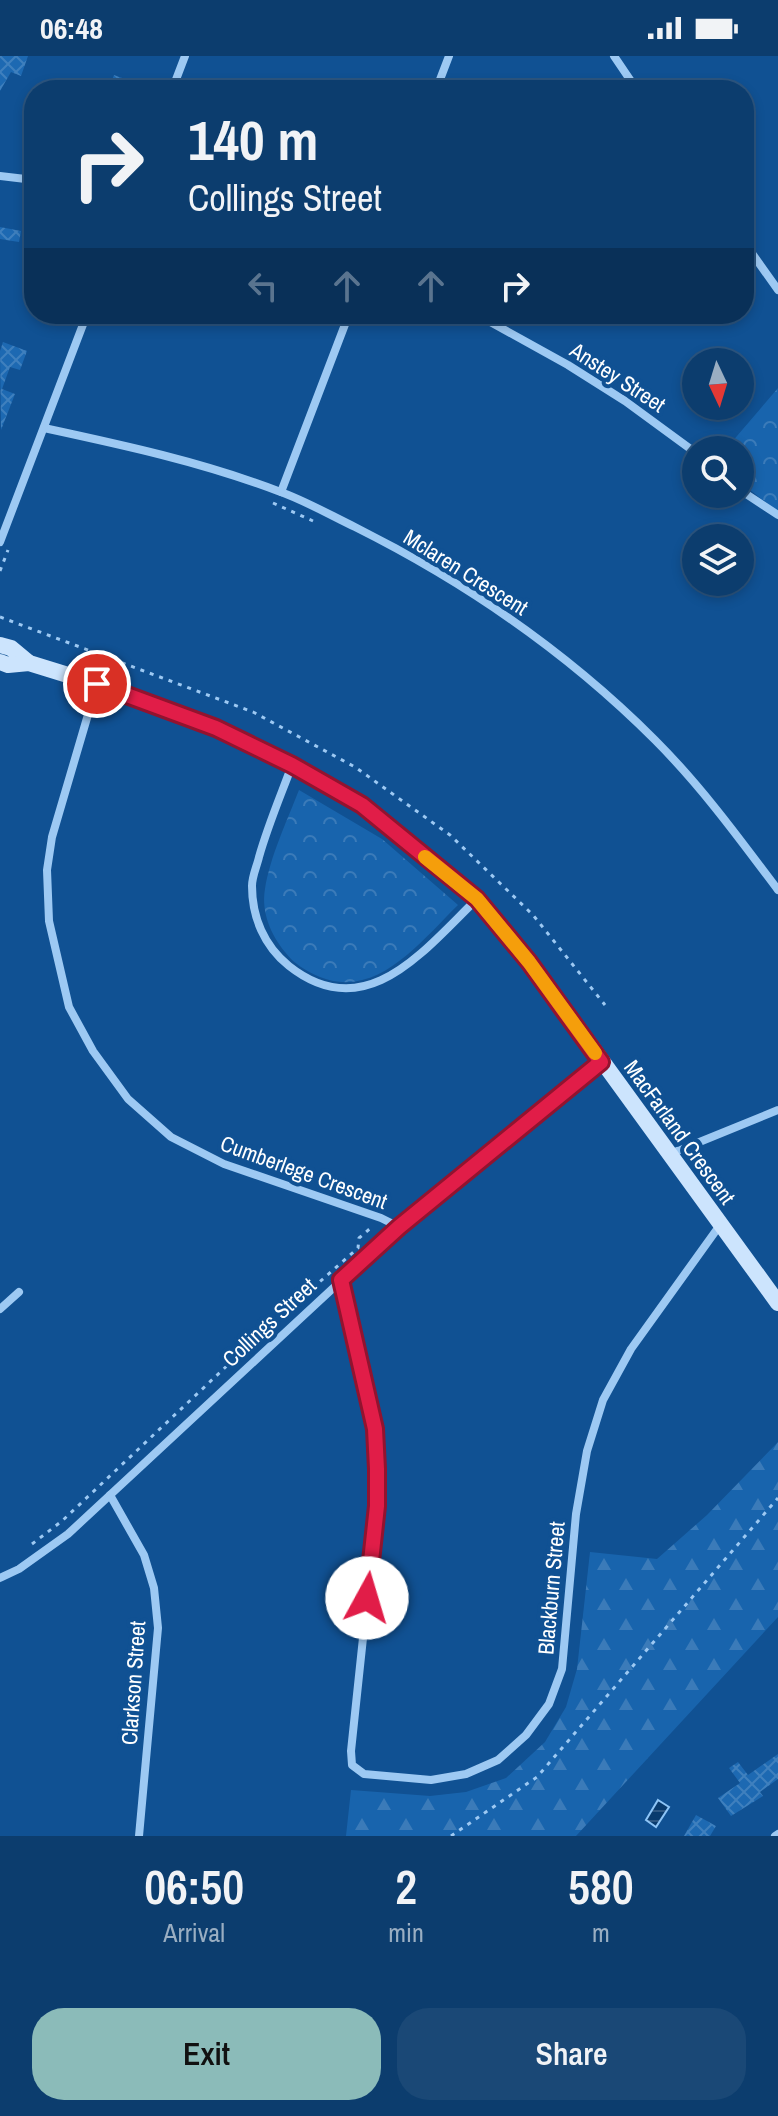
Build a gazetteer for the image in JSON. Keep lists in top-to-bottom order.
{
  "streets": {
    "street": [
      "Anstey Street",
      "Mclaren Crescent",
      "MacFarland Crescent",
      "Cumberlege Crescent",
      "Collings Street",
      "Blackburn Street",
      "Clarkson Street"
    ]
  },
  "crossings": [
    ["MacFarland Crescent", "Cumberlege Crescent"],
    ["MacFarland Crescent", "Collings Street"],
    ["MacFarland Crescent", "Blackburn Street"],
    ["Cumberlege Crescent", "Collings Street"],
    ["Collings Street", "Blackburn Street"],
    ["Collings Street", "Clarkson Street"]
  ],
  "north": "bottom",
  "page": {
    "status": "06:48",
    "turn": ["140 m", "Collings Street"],
    "eta": [
      "06:50",
      "Arrival",
      "2",
      "min",
      "580",
      "m"
    ],
    "buttons": ["Exit", "Share"]
  }
}
